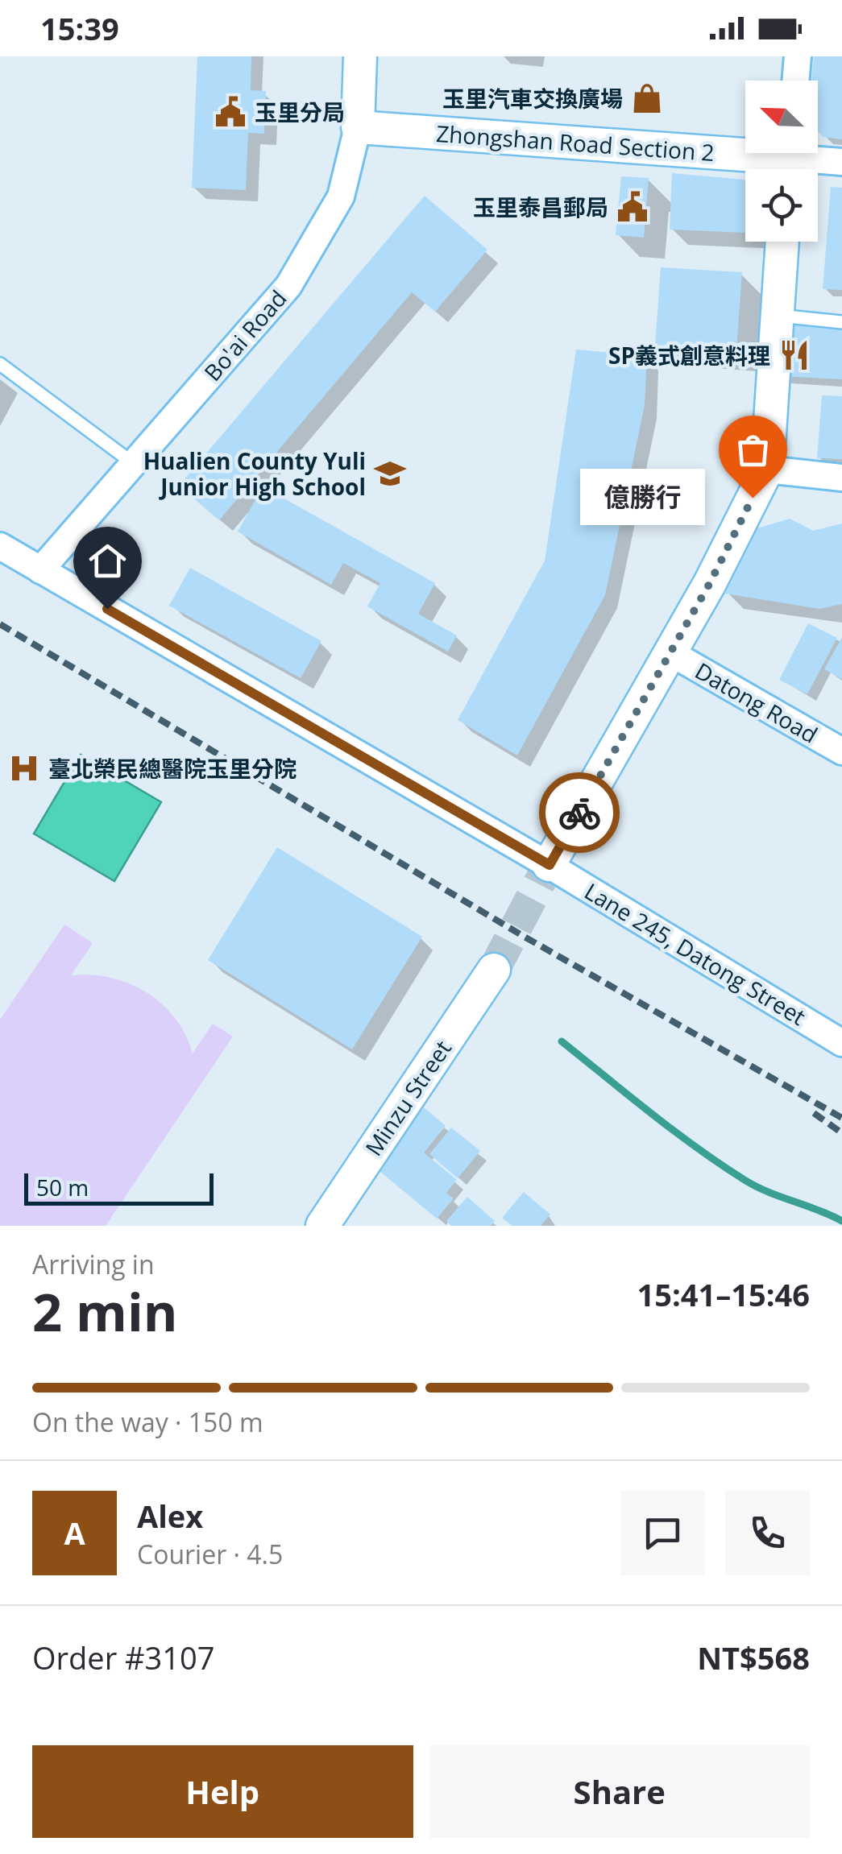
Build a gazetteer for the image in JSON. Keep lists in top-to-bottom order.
{
  "streets": {
    "street": [
      "Zhongshan Road Section 2",
      "Bo'ai Road",
      "Datong Road",
      "Lane 245, Datong Street",
      "Minzu Street"
    ]
  },
  "crossings": [
    ["Zhongshan Road Section 2", "Bo'ai Road"],
    ["Bo'ai Road", "Lane 245, Datong Street"]
  ],
  "places": {
    "shop": ["玉里汽車交換廣場"],
    "public building": ["玉里分局", "玉里泰昌郵局"],
    "restaurant": ["SP義式創意料理"],
    "school or university": ["Hualien County Yuli Junior High School"],
    "other": ["億勝行"],
    "hospital": ["臺北榮民總醫院玉里分院"]
  },
  "scale_bar": "50 m",
  "north": "top left",
  "page": {
    "status": "15:39",
    "bubble": "億勝行",
    "scale": "50 m",
    "heading": ["2 min", "Arriving in", "15:41–15:46"],
    "panel": [
      "Alex",
      "Courier · 4.5",
      "Order #3107",
      "NT$568"
    ],
    "bar": "On the way · 150 m",
    "round": "A",
    "buttons": ["Help", "Share"]
  }
}
